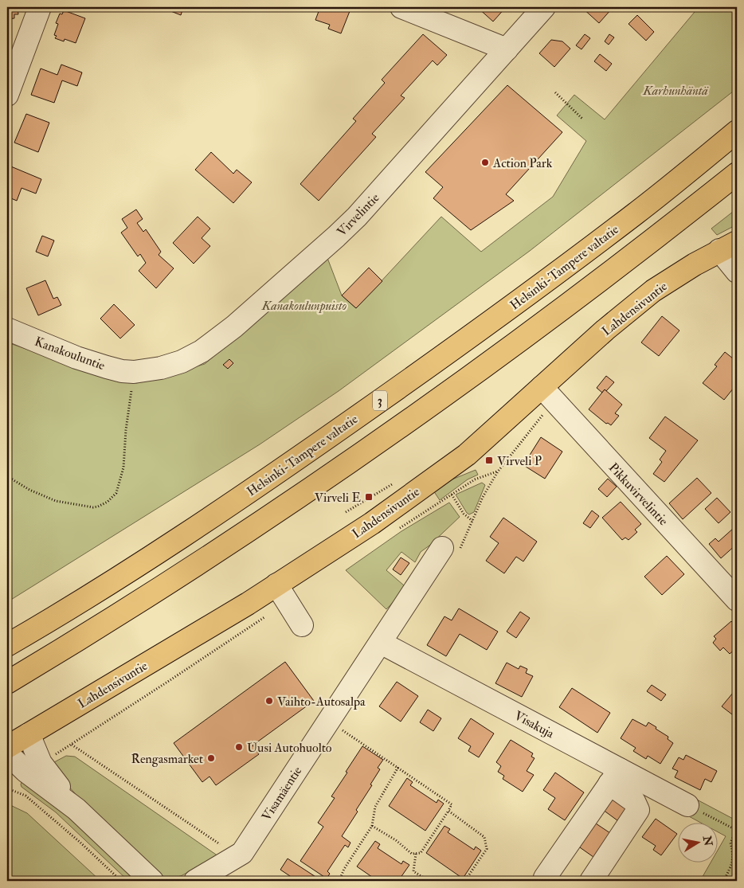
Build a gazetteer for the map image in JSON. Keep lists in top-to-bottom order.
{
  "streets": {
    "main road": ["Helsinki-Tampere valtatie", "Lahdensivuntie", "3"],
    "street": [
      "Virvelintie",
      "Kanakouluntie",
      "Pikkuvirvelintie",
      "Visakuja",
      "Visamäentie"
    ]
  },
  "crossings": [
    ["Virvelintie", "Kanakouluntie"],
    ["Lahdensivuntie", "Pikkuvirvelintie"],
    ["Visakuja", "Visamäentie"]
  ],
  "parks": ["Karhunhäntä", "Kanakoulunpuisto"],
  "places": {
    "other": [
      "Action Park",
      "Vaihto-Autosalpa",
      "Uusi Autohuolto",
      "Rengasmarket"
    ],
    "transit": ["Virveli P", "Virveli E"]
  },
  "north": "right"
}
